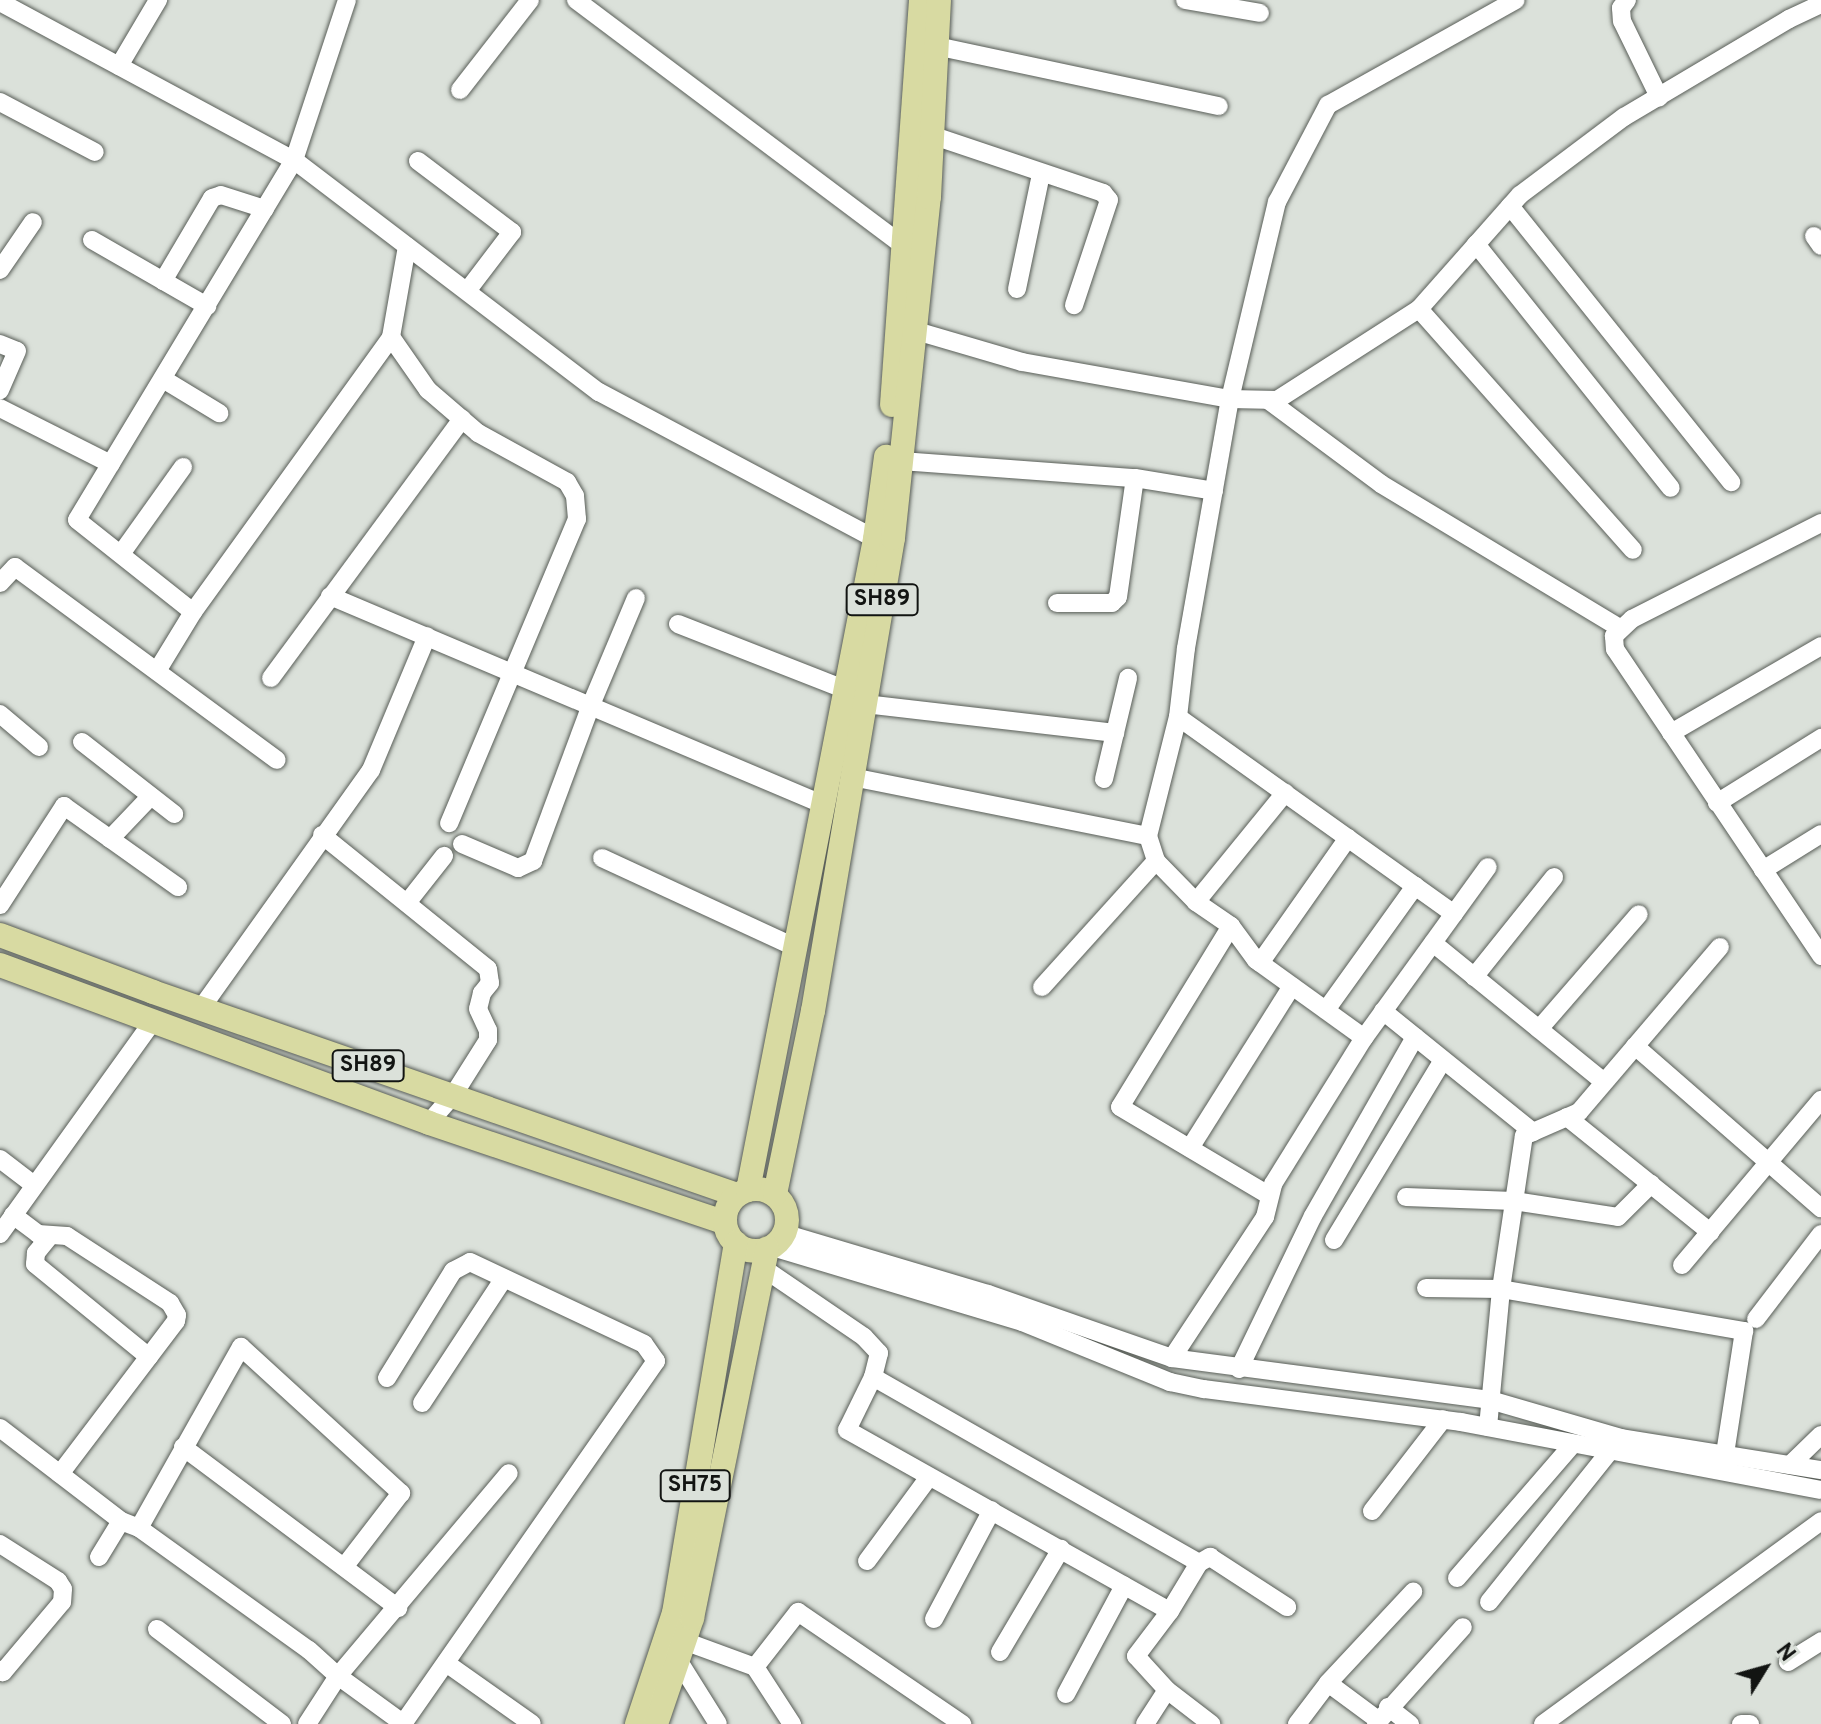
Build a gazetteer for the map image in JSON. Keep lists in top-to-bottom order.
{
  "streets": {
    "main road": ["SH89", "SH75"]
  },
  "crossings": [
    ["SH89", "SH75"]
  ],
  "north": "top right"
}
